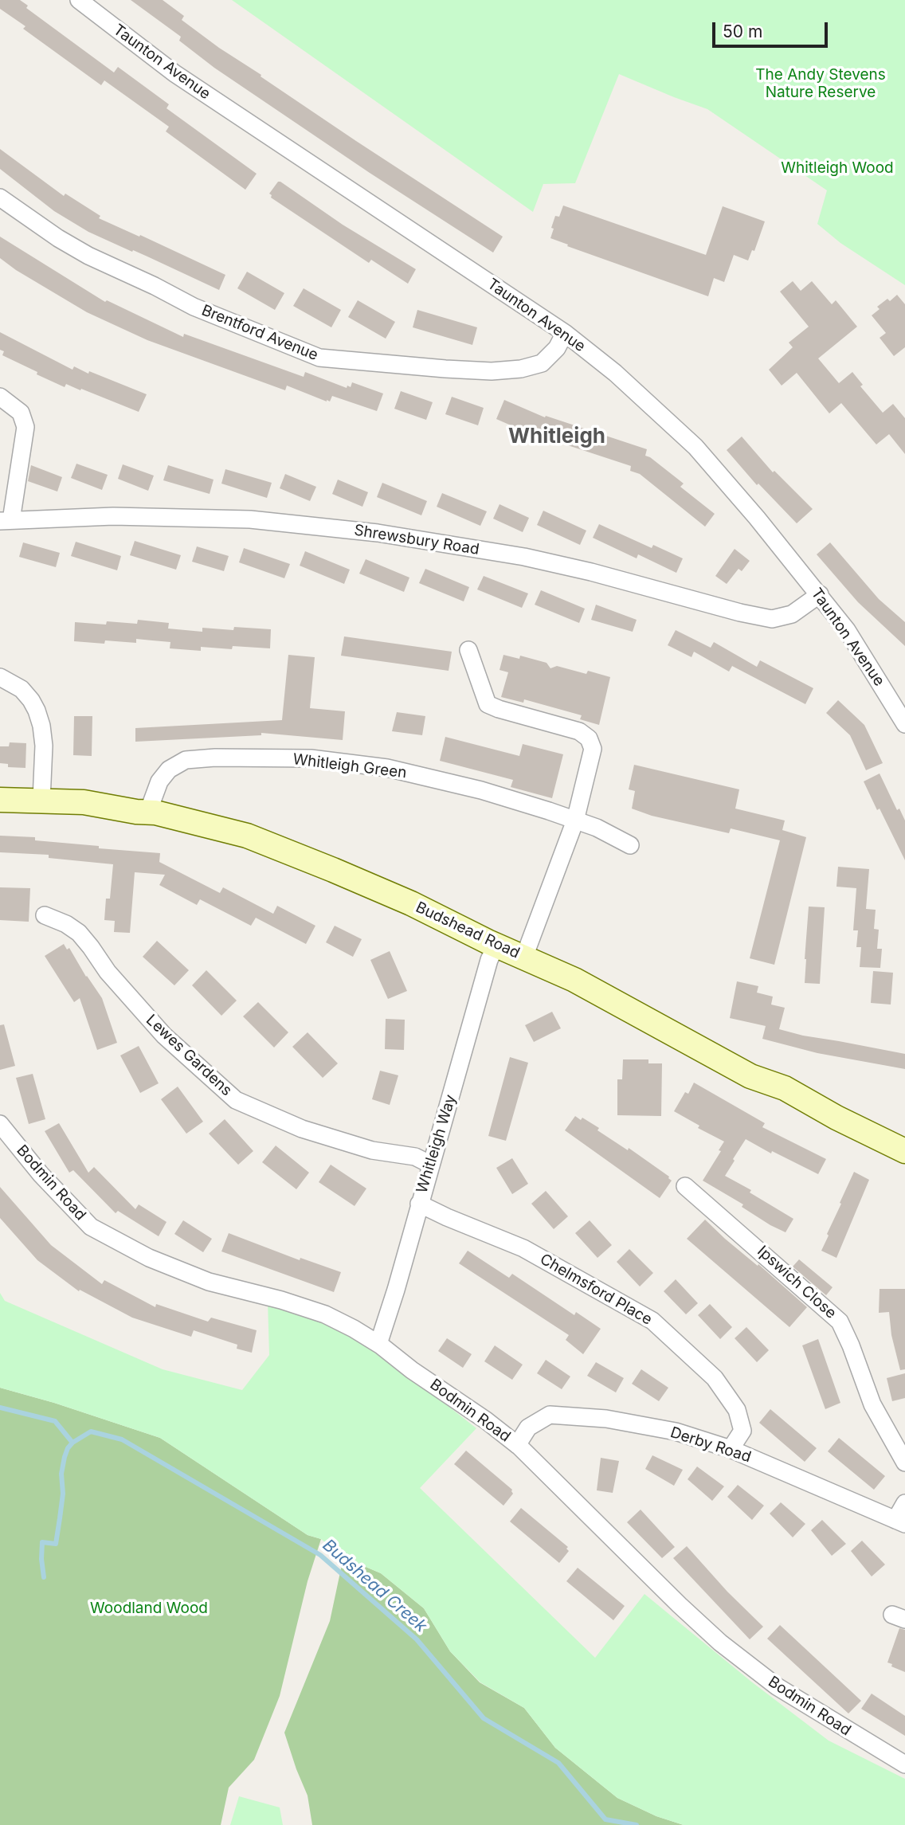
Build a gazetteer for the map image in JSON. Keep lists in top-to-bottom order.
{
  "streets": {
    "street": [
      "Taunton Avenue",
      "Brentford Avenue",
      "Shrewsbury Road",
      "Whitleigh Green",
      "Budshead Road",
      "Lewes Gardens",
      "Whitleigh Way",
      "Bodmin Road",
      "Ipswich Close",
      "Chelmsford Place",
      "Derby Road"
    ]
  },
  "crossings": [
    ["Taunton Avenue", "Brentford Avenue"],
    ["Taunton Avenue", "Shrewsbury Road"],
    ["Whitleigh Green", "Budshead Road"],
    ["Budshead Road", "Whitleigh Way"],
    ["Lewes Gardens", "Whitleigh Way"],
    ["Whitleigh Way", "Bodmin Road"],
    ["Whitleigh Way", "Chelmsford Place"],
    ["Bodmin Road", "Derby Road"],
    ["Chelmsford Place", "Derby Road"]
  ],
  "districts": ["Whitleigh"],
  "water": ["Budshead Creek"],
  "parks": ["The Andy Stevens Nature Reserve", "Whitleigh Wood", "Woodland Wood"],
  "scale_bar": "50 m"
}
